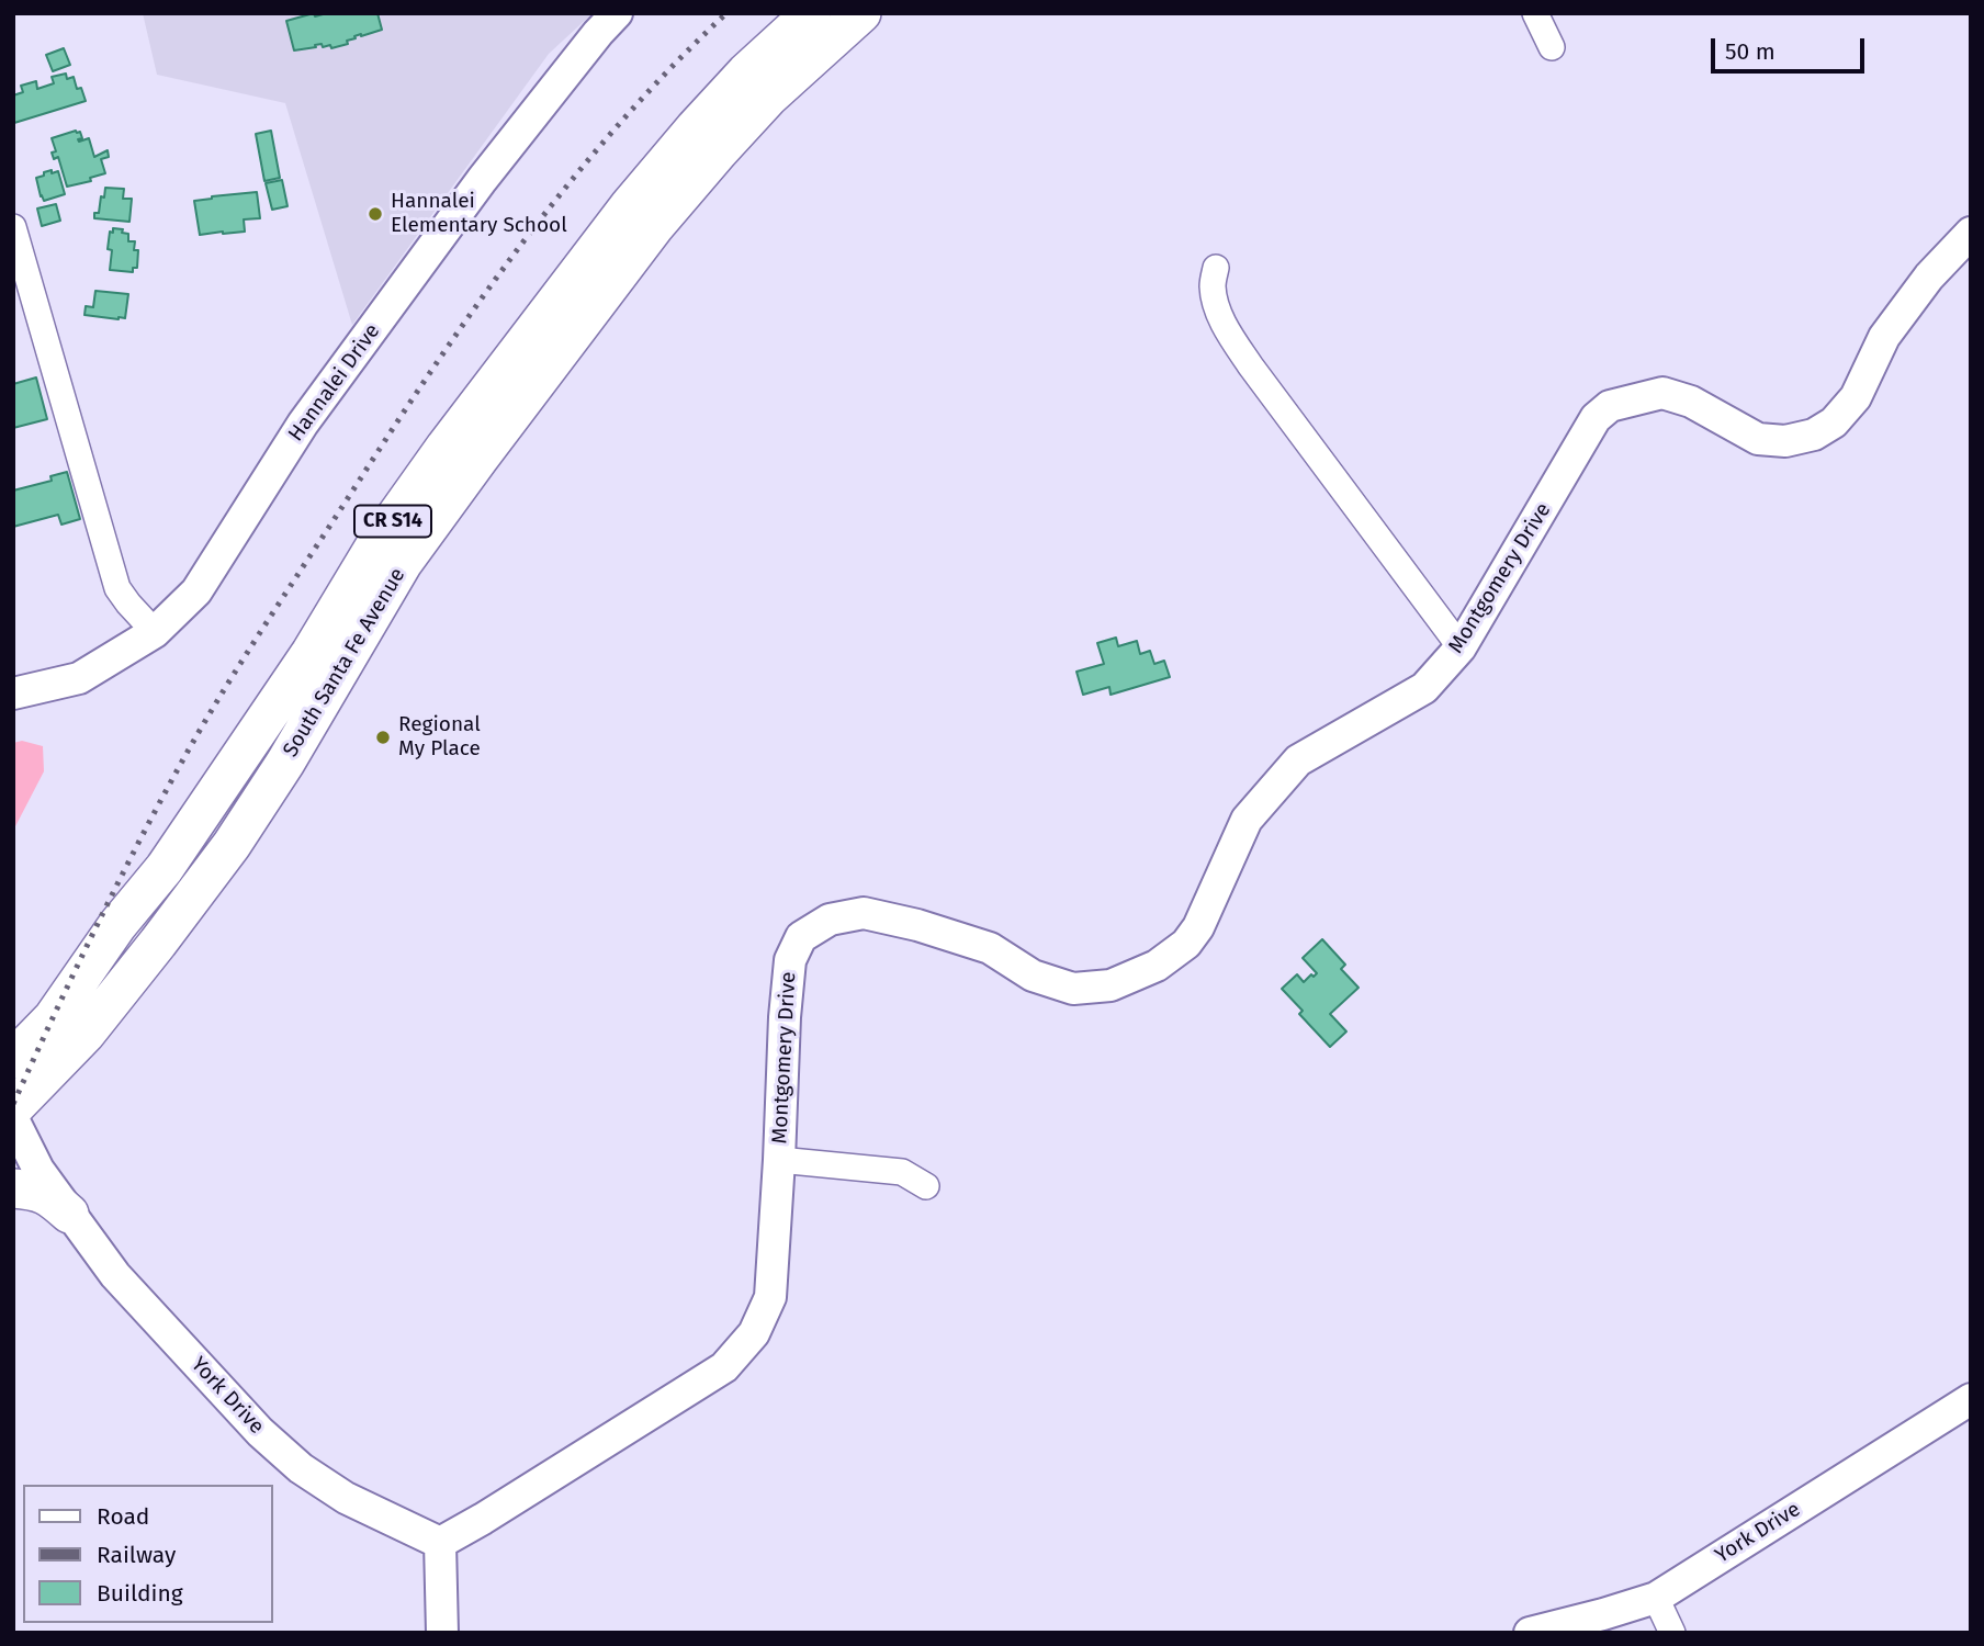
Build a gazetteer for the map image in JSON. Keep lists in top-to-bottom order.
{
  "streets": {
    "main road": ["CR S14", "South Santa Fe Avenue"],
    "street": ["Hannalei Drive", "Montgomery Drive", "York Drive"]
  },
  "crossings": [
    ["Montgomery Drive", "York Drive"]
  ],
  "places": ["Hannalei Elementary School", "Regional My Place"],
  "legend": ["Road", "Railway", "Building"],
  "scale_bar": "50 m"
}
